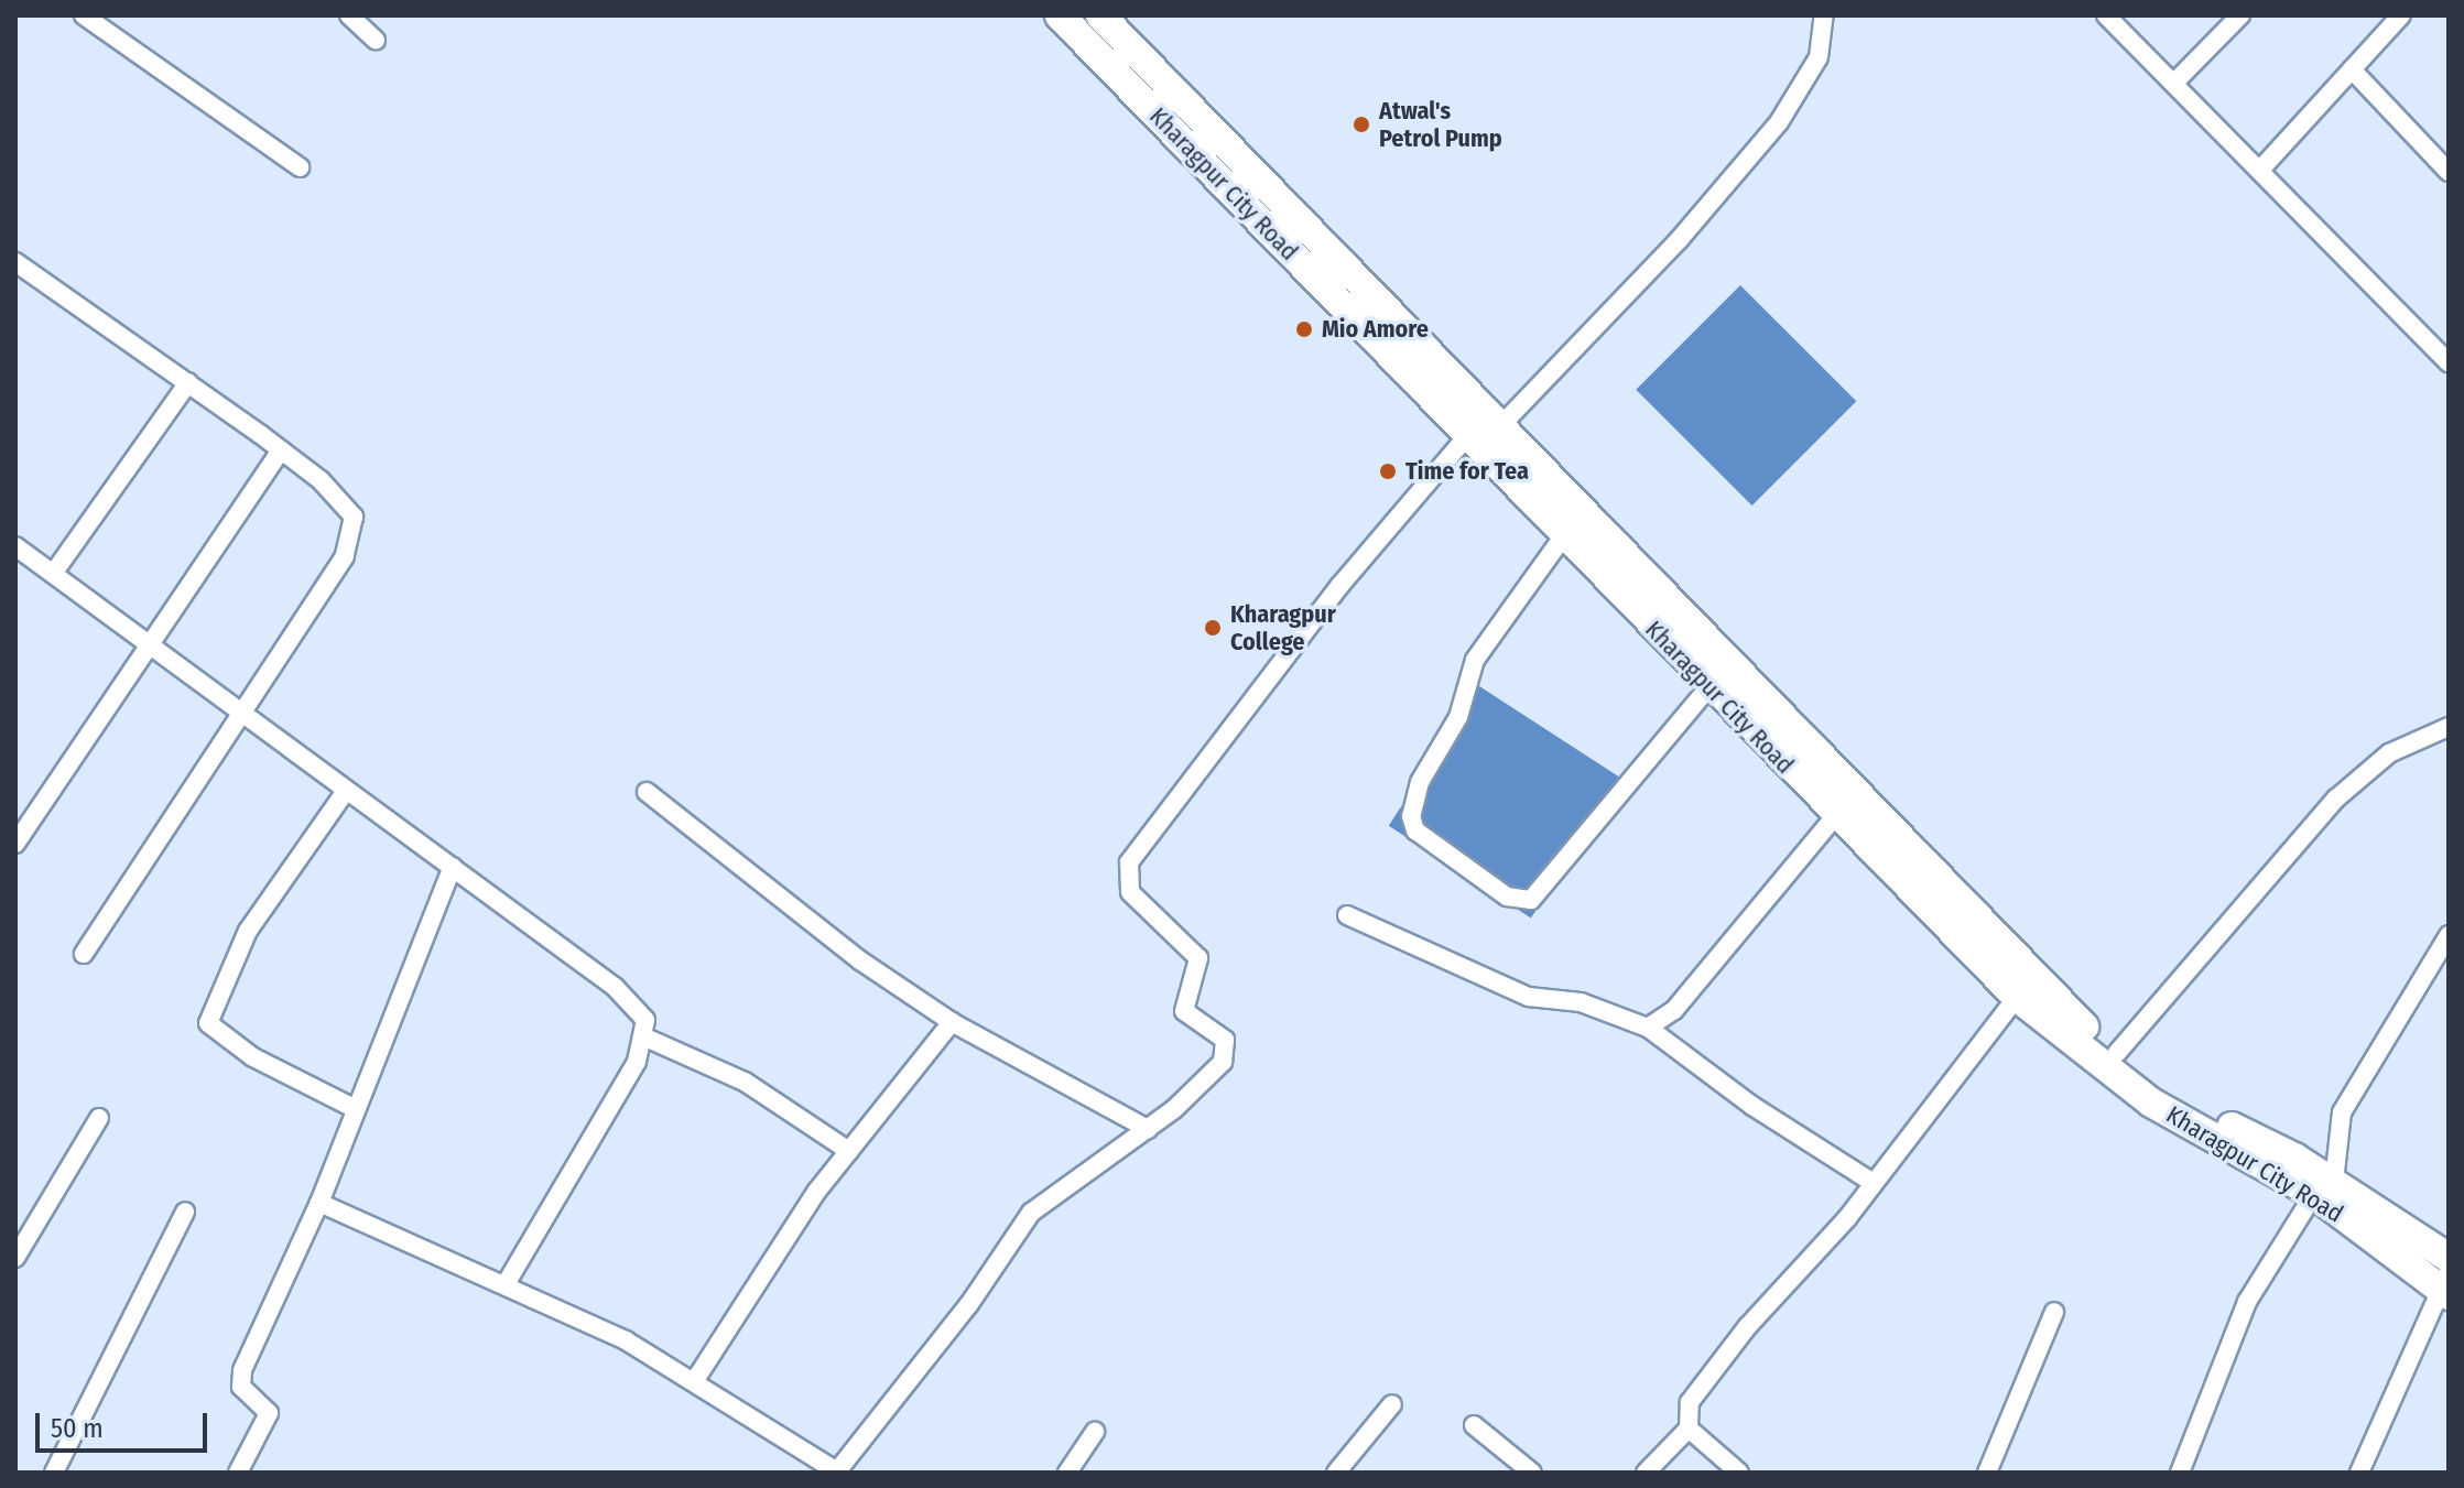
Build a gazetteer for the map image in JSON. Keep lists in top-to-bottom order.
{
  "streets": {
    "main road": ["Kharagpur City Road"]
  },
  "places": [
    "Atwal's Petrol Pump",
    "Mio Amore",
    "Time for Tea",
    "Kharagpur College"
  ],
  "scale_bar": "50 m"
}
